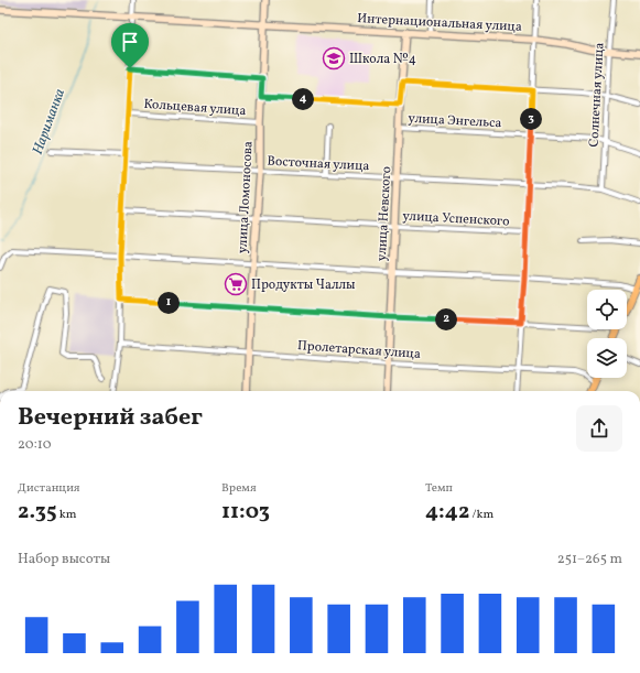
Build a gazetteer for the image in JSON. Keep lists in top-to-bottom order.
{
  "streets": {
    "street": [
      "Интернациональная улица",
      "Солнечная улица",
      "Кольцевая улица",
      "улица Энгельса",
      "Восточная улица",
      "улица Ломоносова",
      "улица Невского",
      "улица Успенского",
      "Пролетарская улица"
    ]
  },
  "crossings": [
    ["Интернациональная улица", "Солнечная улица"],
    ["Интернациональная улица", "улица Ломоносова"],
    ["Интернациональная улица", "улица Невского"],
    ["Солнечная улица", "улица Энгельса"],
    ["Солнечная улица", "Восточная улица"],
    ["Кольцевая улица", "улица Ломоносова"],
    ["улица Энгельса", "улица Невского"],
    ["Восточная улица", "улица Ломоносова"],
    ["Восточная улица", "улица Невского"],
    ["улица Ломоносова", "улица Успенского"],
    ["улица Ломоносова", "Пролетарская улица"],
    ["улица Невского", "улица Успенского"],
    ["улица Невского", "Пролетарская улица"]
  ],
  "water": ["Нариманка"],
  "places": {
    "school or university": ["Школа №4"],
    "supermarket": ["Продукты Чаллы"]
  },
  "page": {
    "pins": [
      "4",
      "3",
      "1",
      "2"
    ],
    "heading": ["Вечерний забег", "20:10"],
    "stats": [
      ["Дистанция", "2.35 km"],
      ["Время", "11:03"],
      ["Темп", "4:42 /km"]
    ],
    "chart": ["Набор высоты", "251–265 m"]
  }
}
